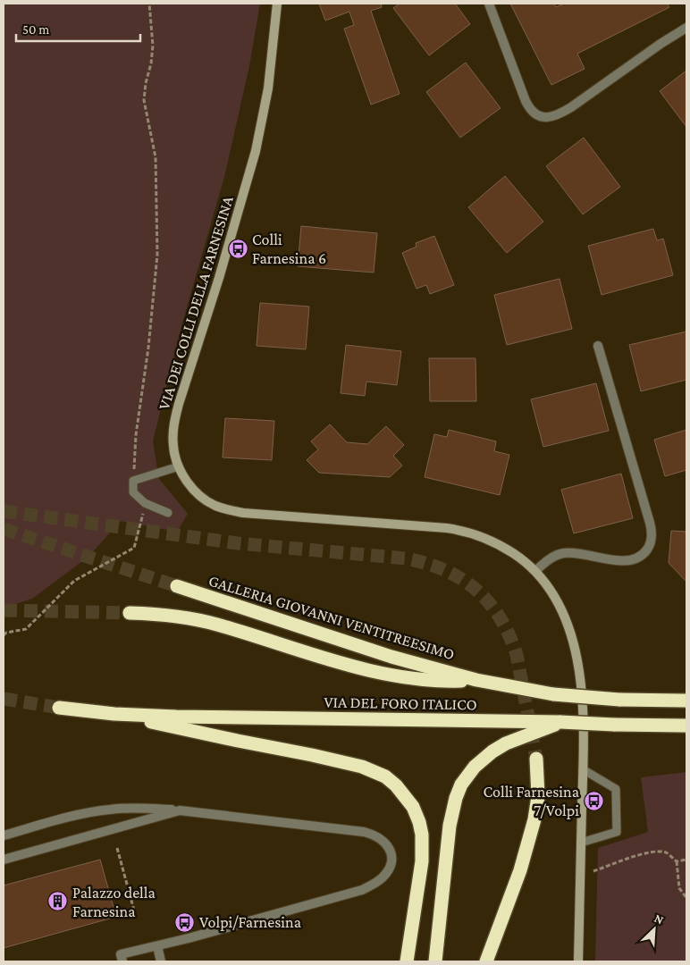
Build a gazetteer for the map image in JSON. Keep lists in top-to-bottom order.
{
  "streets": {
    "highway": ["GALLERIA GIOVANNI VENTITREESIMO", "VIA DEL FORO ITALICO"],
    "street": ["VIA DEI COLLI DELLA FARNESINA"]
  },
  "crossings": [
    ["GALLERIA GIOVANNI VENTITREESIMO", "VIA DEL FORO ITALICO"]
  ],
  "places": {
    "bus stop": ["Colli Farnesina 6", "Colli Farnesina 7/Volpi", "Volpi/Farnesina"],
    "building": ["Palazzo della Farnesina"]
  },
  "scale_bar": "50 m",
  "north": "top right"
}
